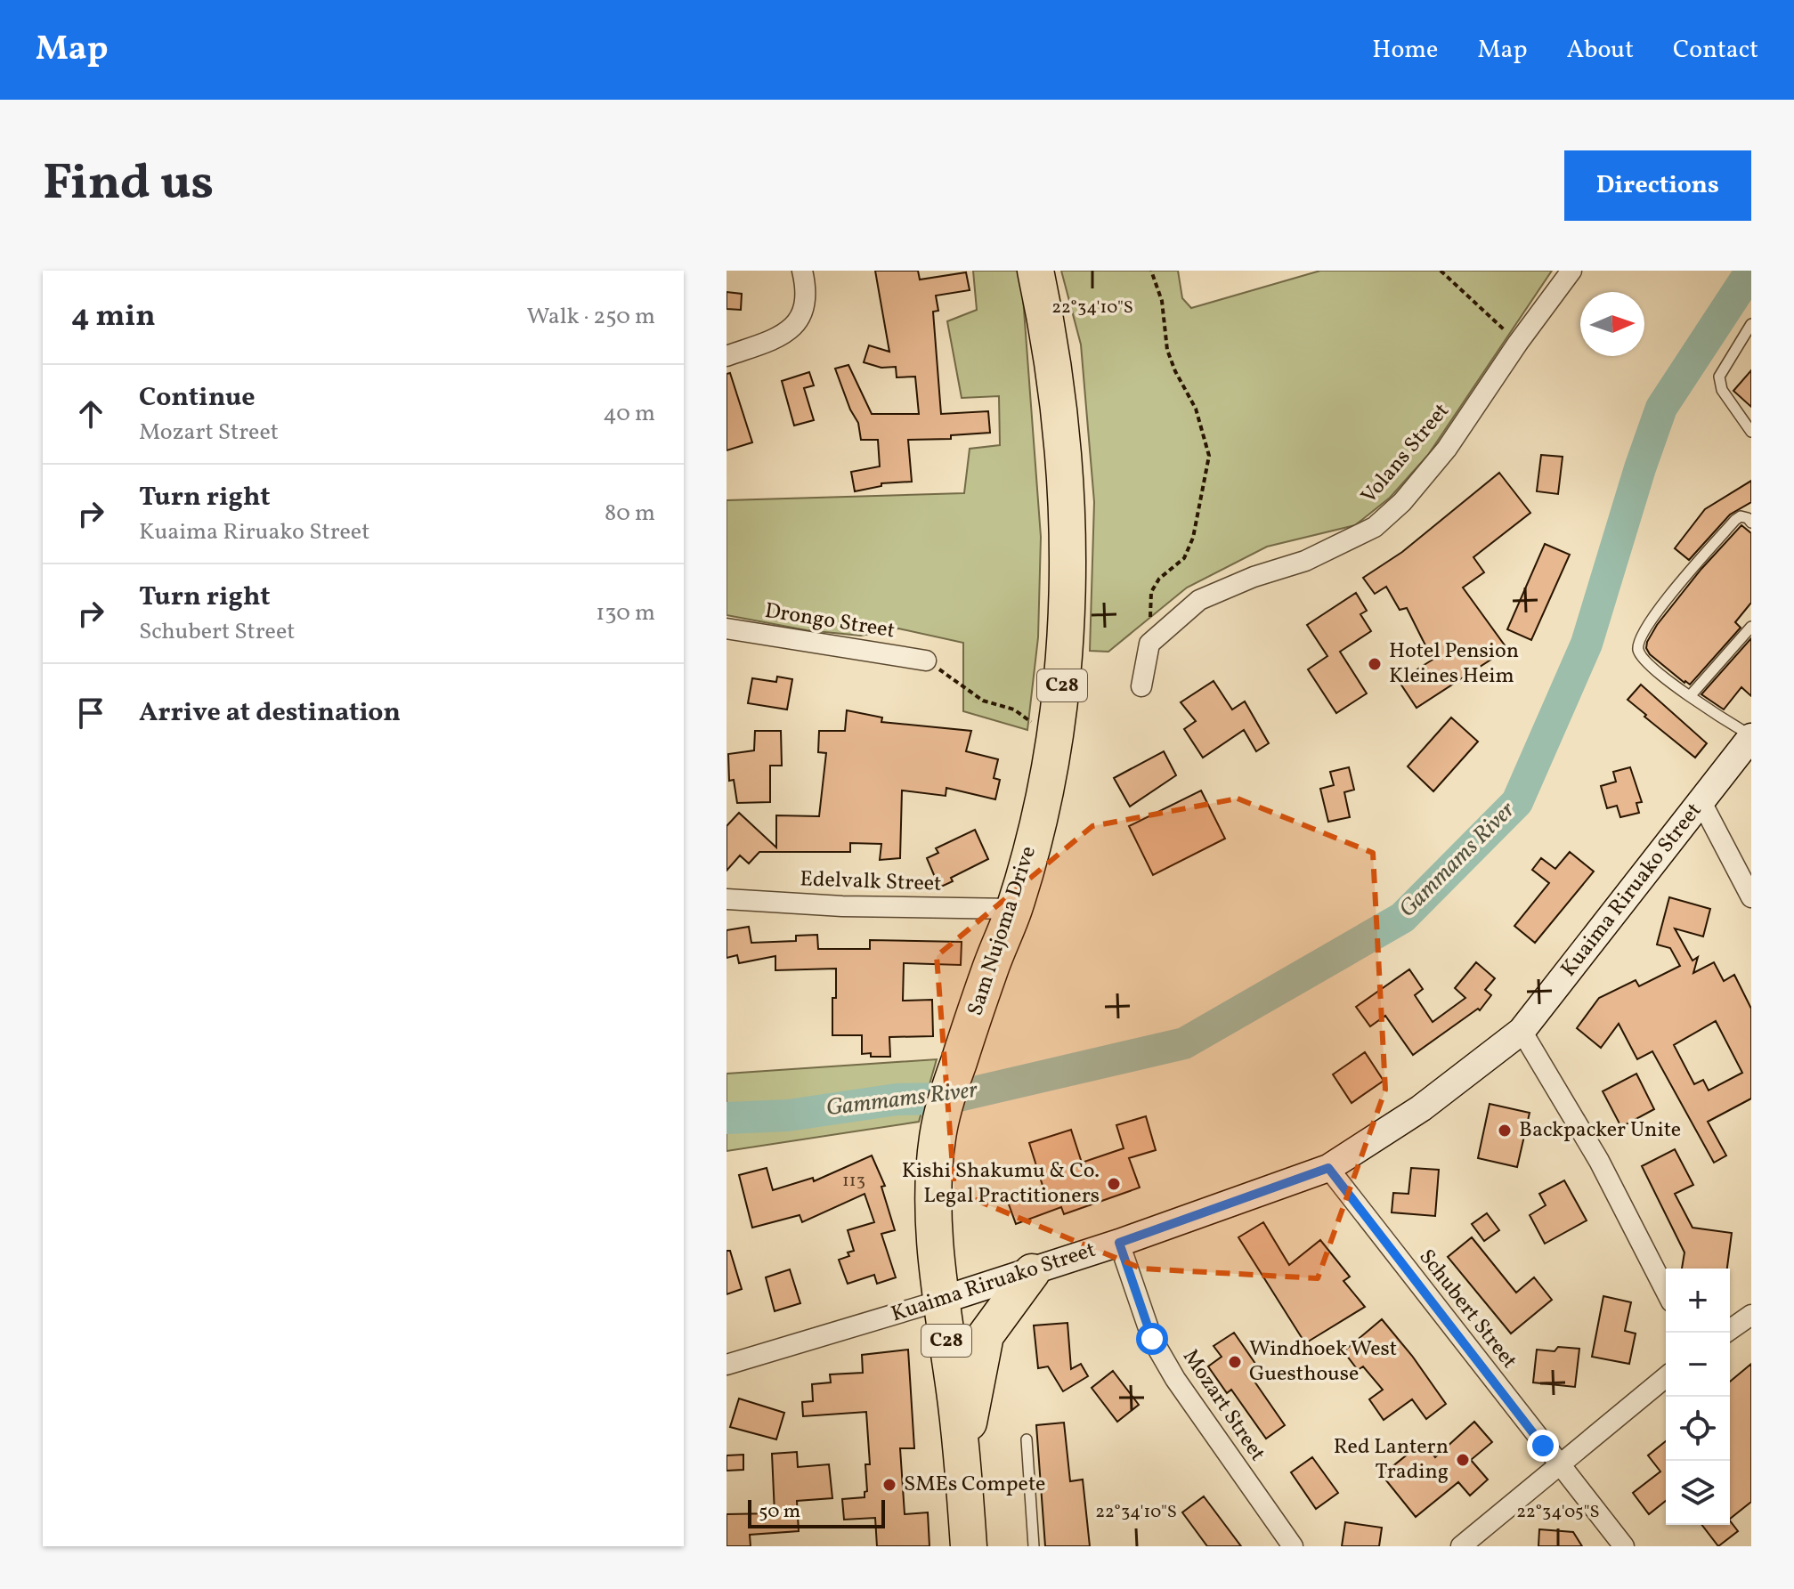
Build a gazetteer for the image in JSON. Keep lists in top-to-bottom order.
{
  "streets": {
    "highway": ["C28", "Sam Nujoma Drive"],
    "street": [
      "Volans Street",
      "Drongo Street",
      "Edelvalk Street",
      "Kuaima Riruako Street",
      "Schubert Street",
      "Mozart Street"
    ]
  },
  "crossings": [
    ["Edelvalk Street", "Sam Nujoma Drive"],
    ["Kuaima Riruako Street", "Sam Nujoma Drive"],
    ["Kuaima Riruako Street", "Schubert Street"],
    ["Kuaima Riruako Street", "Mozart Street"]
  ],
  "water": ["Gammams River"],
  "places": [
    "Hotel Pension Kleines Heim",
    "Backpacker Unite",
    "Kishi Shakumu & Co. Legal Practitioners",
    "Windhoek West Guesthouse",
    "Red Lantern Trading",
    "SMEs Compete"
  ],
  "house_numbers": ["113"],
  "scale_bar": "50 m",
  "north": "right",
  "page": {
    "header": "Map",
    "nav": [
      "Home",
      "Map",
      "About",
      "Contact"
    ],
    "title": "Find us",
    "buttons": "Directions",
    "heading": ["4 min", "Walk · 250 m"],
    "list": [
      ["Continue", "Mozart Street", "40 m"],
      ["Turn right", "Kuaima Riruako Street", "80 m"],
      ["Turn right", "Schubert Street", "130 m"],
      "Arrive at destination"
    ],
    "map_buttons": ["+", "−"],
    "scale": "50 m"
  },
  "coordinates": ["22°34'10\"S", "22°34'05\"S"]
}
